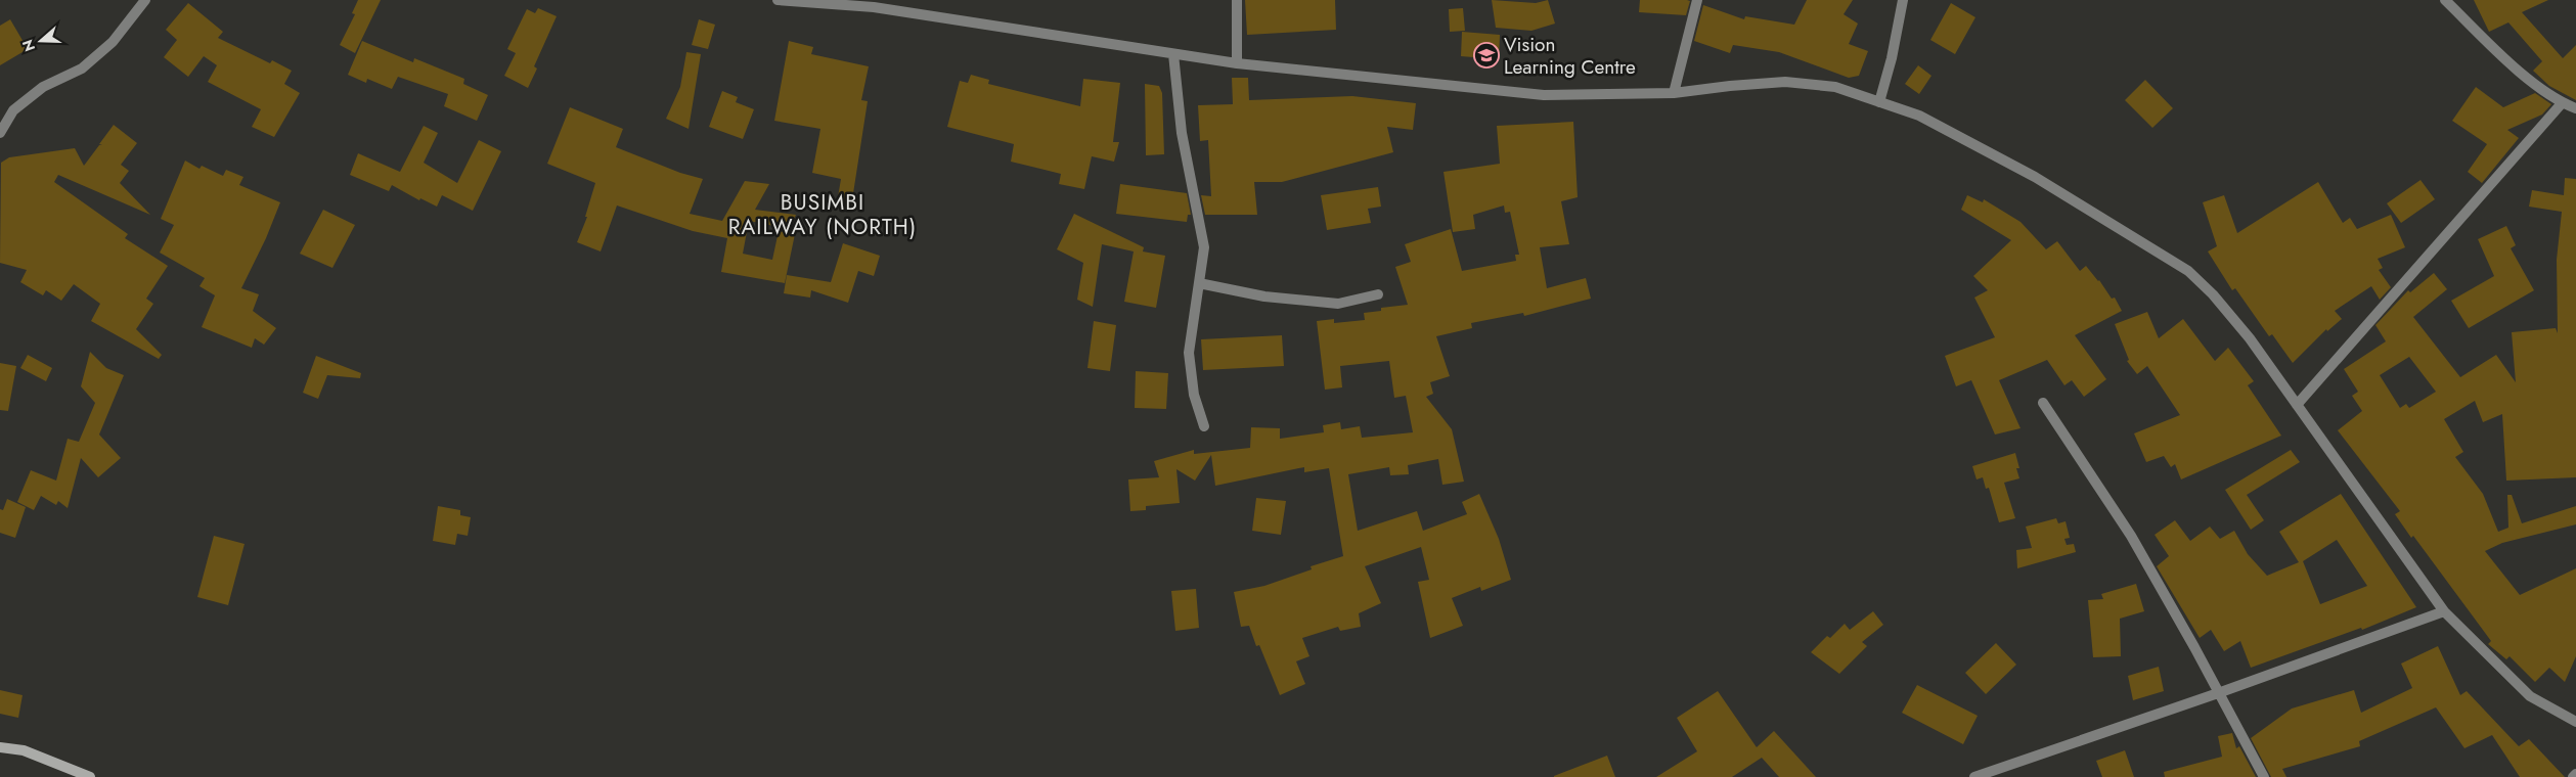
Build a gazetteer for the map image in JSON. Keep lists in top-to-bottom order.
{
  "districts": ["BUSIMBI RAILWAY (NORTH)"],
  "places": {
    "school or university": ["Vision Learning Centre"]
  },
  "north": "left"
}
